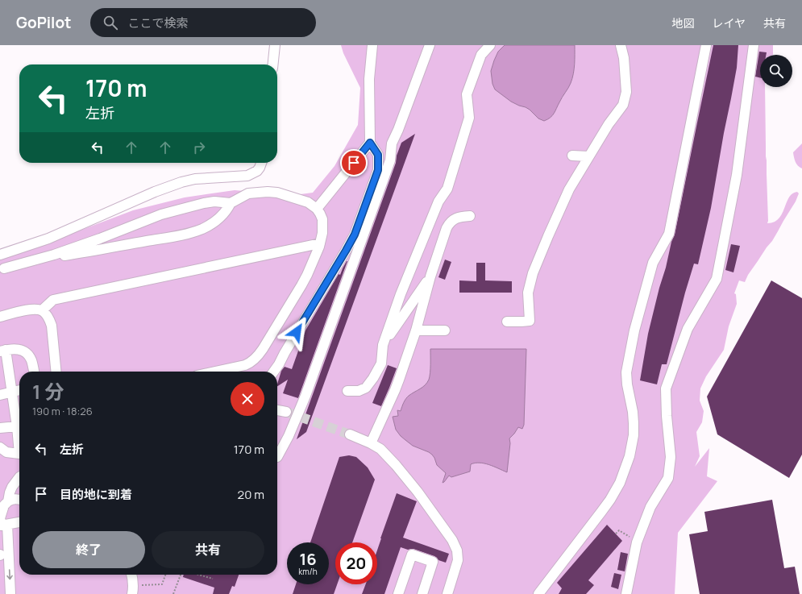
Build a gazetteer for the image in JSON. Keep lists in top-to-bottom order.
{
  "page": {
    "header": "GoPilot",
    "search": "ここで検索",
    "nav": ["地図", "レイヤ", "共有"],
    "turn": ["170 m", "左折"],
    "heading": ["1 分", "190 m · 18:26"],
    "list": [
      {
        "name": "左折",
        "value": "170 m"
      },
      {
        "name": "目的地に到着",
        "value": "20 m"
      }
    ],
    "buttons": ["終了", "共有"],
    "speed": "16 km/h",
    "limit": "20"
  }
}
